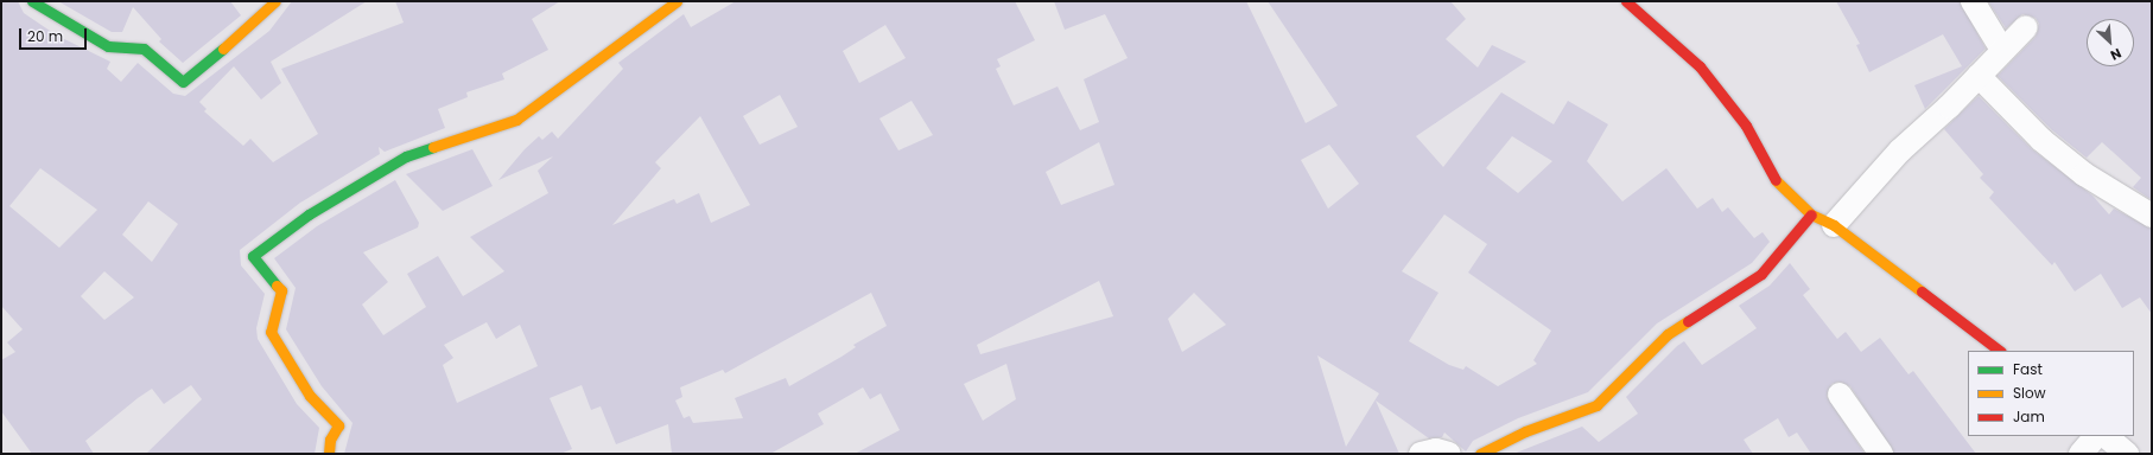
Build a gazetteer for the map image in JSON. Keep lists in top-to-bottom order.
{
  "legend": ["Fast", "Slow", "Jam"],
  "scale_bar": "20 m",
  "north": "bottom right"
}
